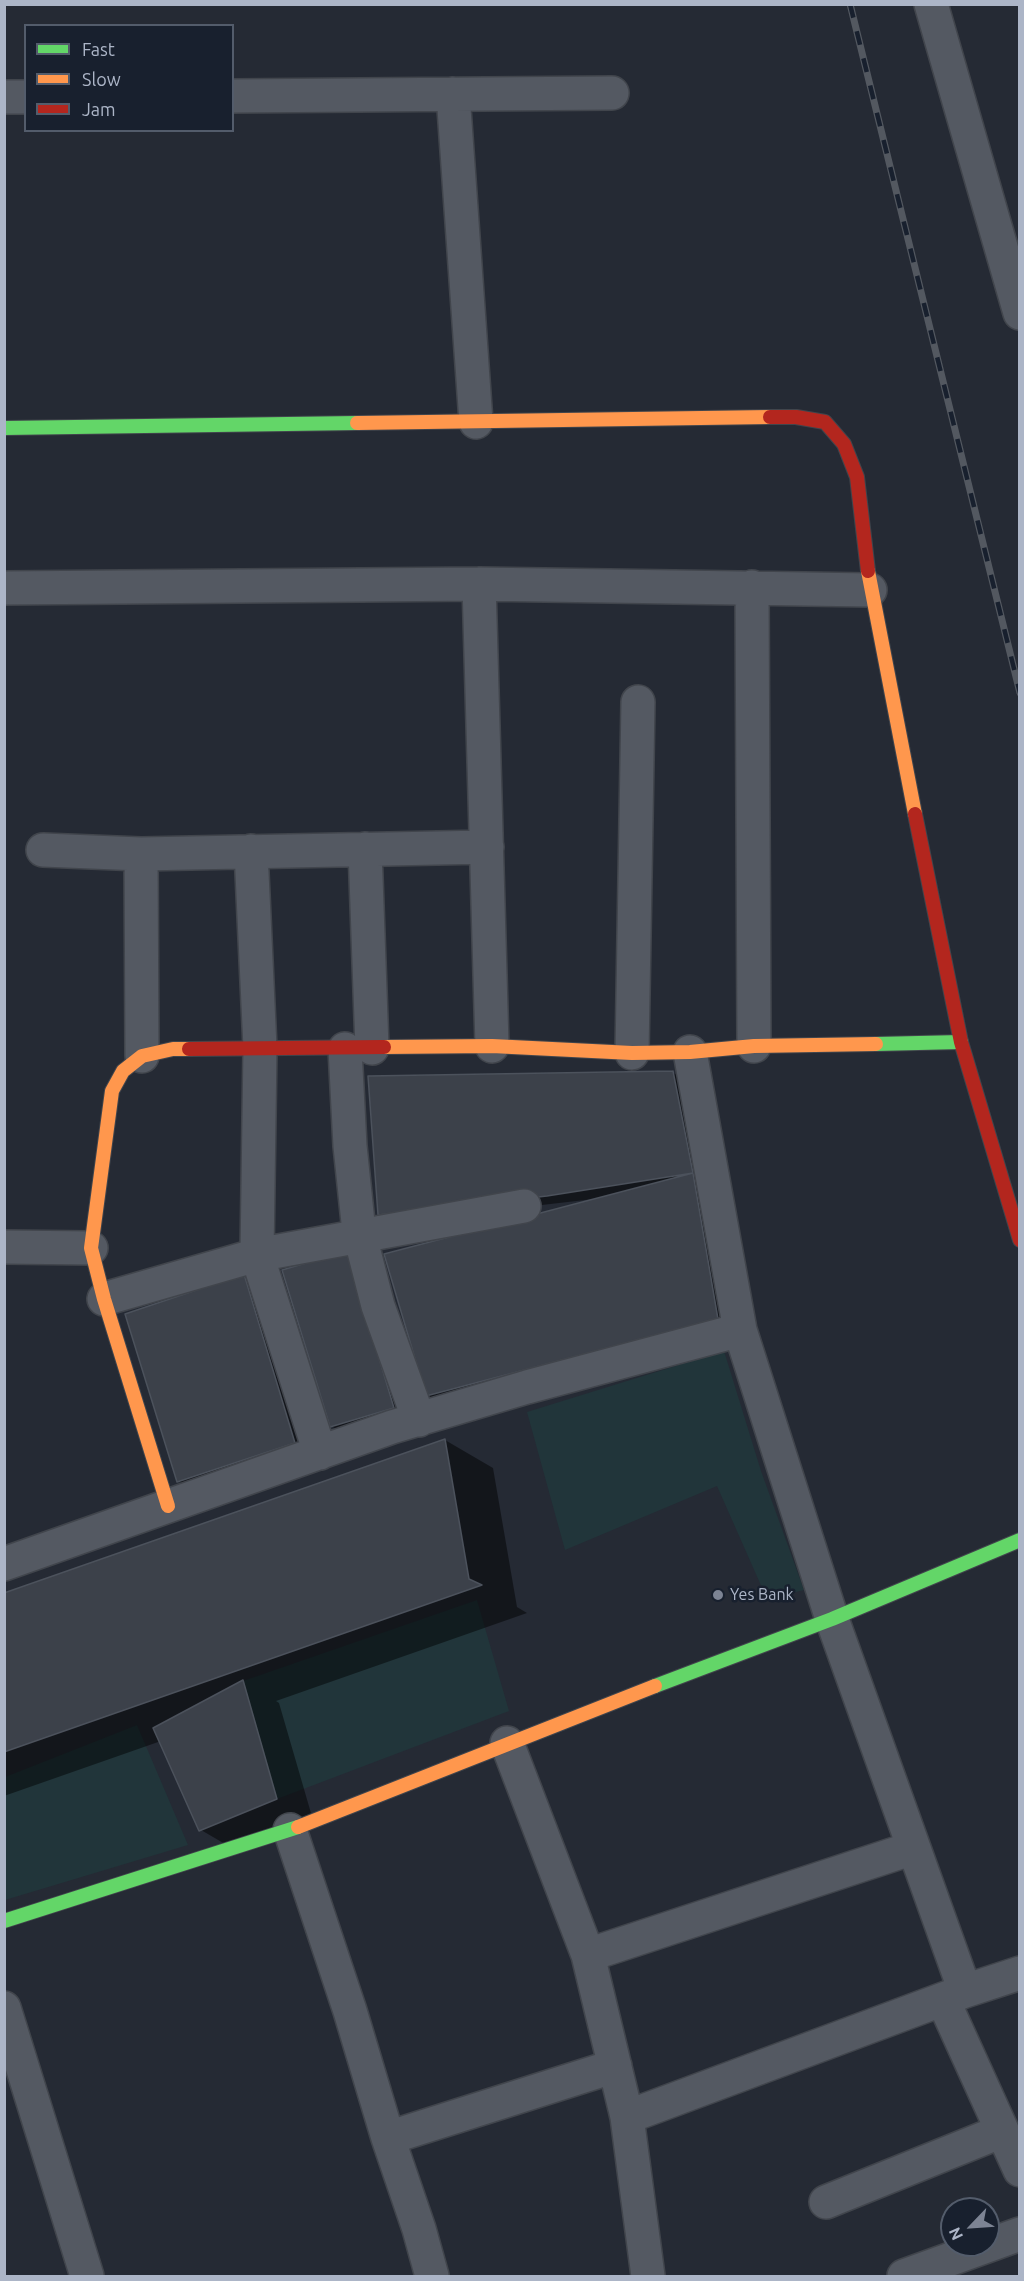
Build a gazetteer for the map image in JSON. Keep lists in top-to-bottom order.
{
  "places": ["Yes Bank"],
  "legend": ["Fast", "Slow", "Jam"],
  "north": "bottom left"
}
